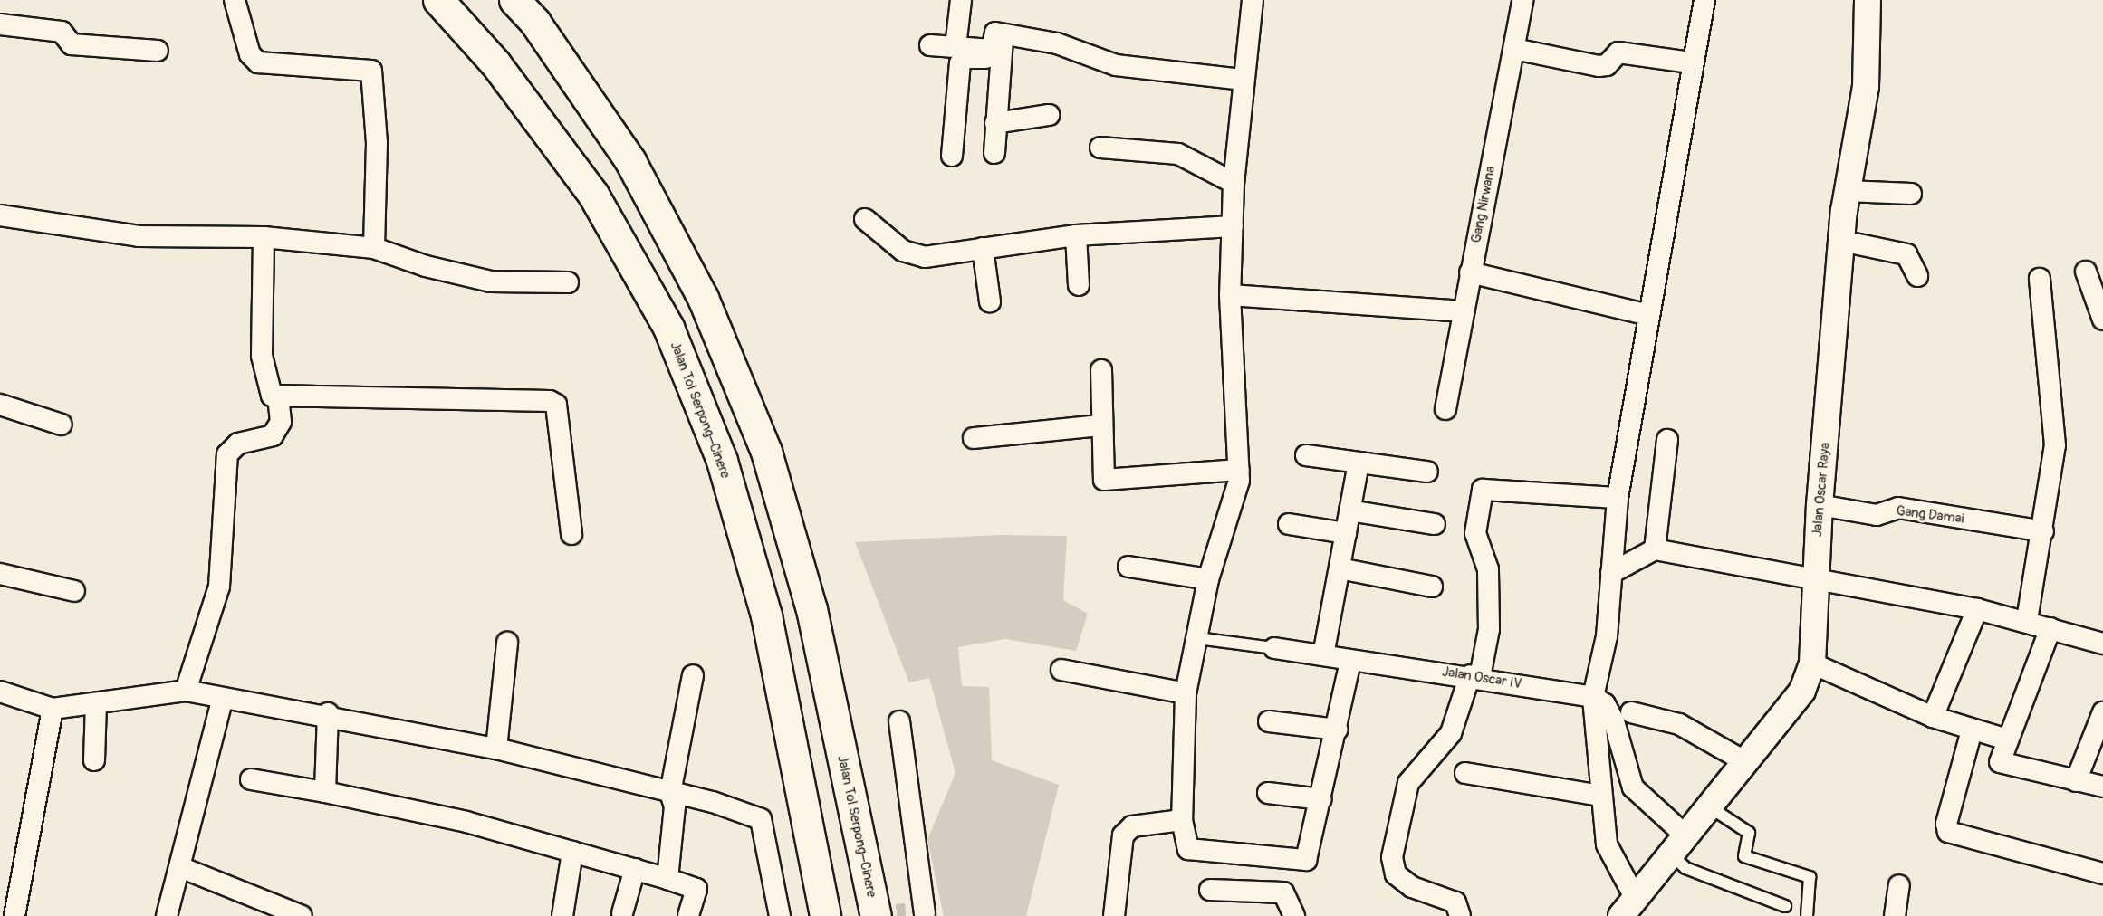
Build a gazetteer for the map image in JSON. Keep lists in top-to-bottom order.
{
  "streets": {
    "highway": ["Jalan Tol Serpong–Cinere"],
    "street": [
      "Gang Nirwana",
      "Jalan Oscar Raya",
      "Gang Damai",
      "Jalan Oscar IV"
    ]
  },
  "crossings": [
    ["Jalan Oscar Raya", "Gang Damai"]
  ]
}
